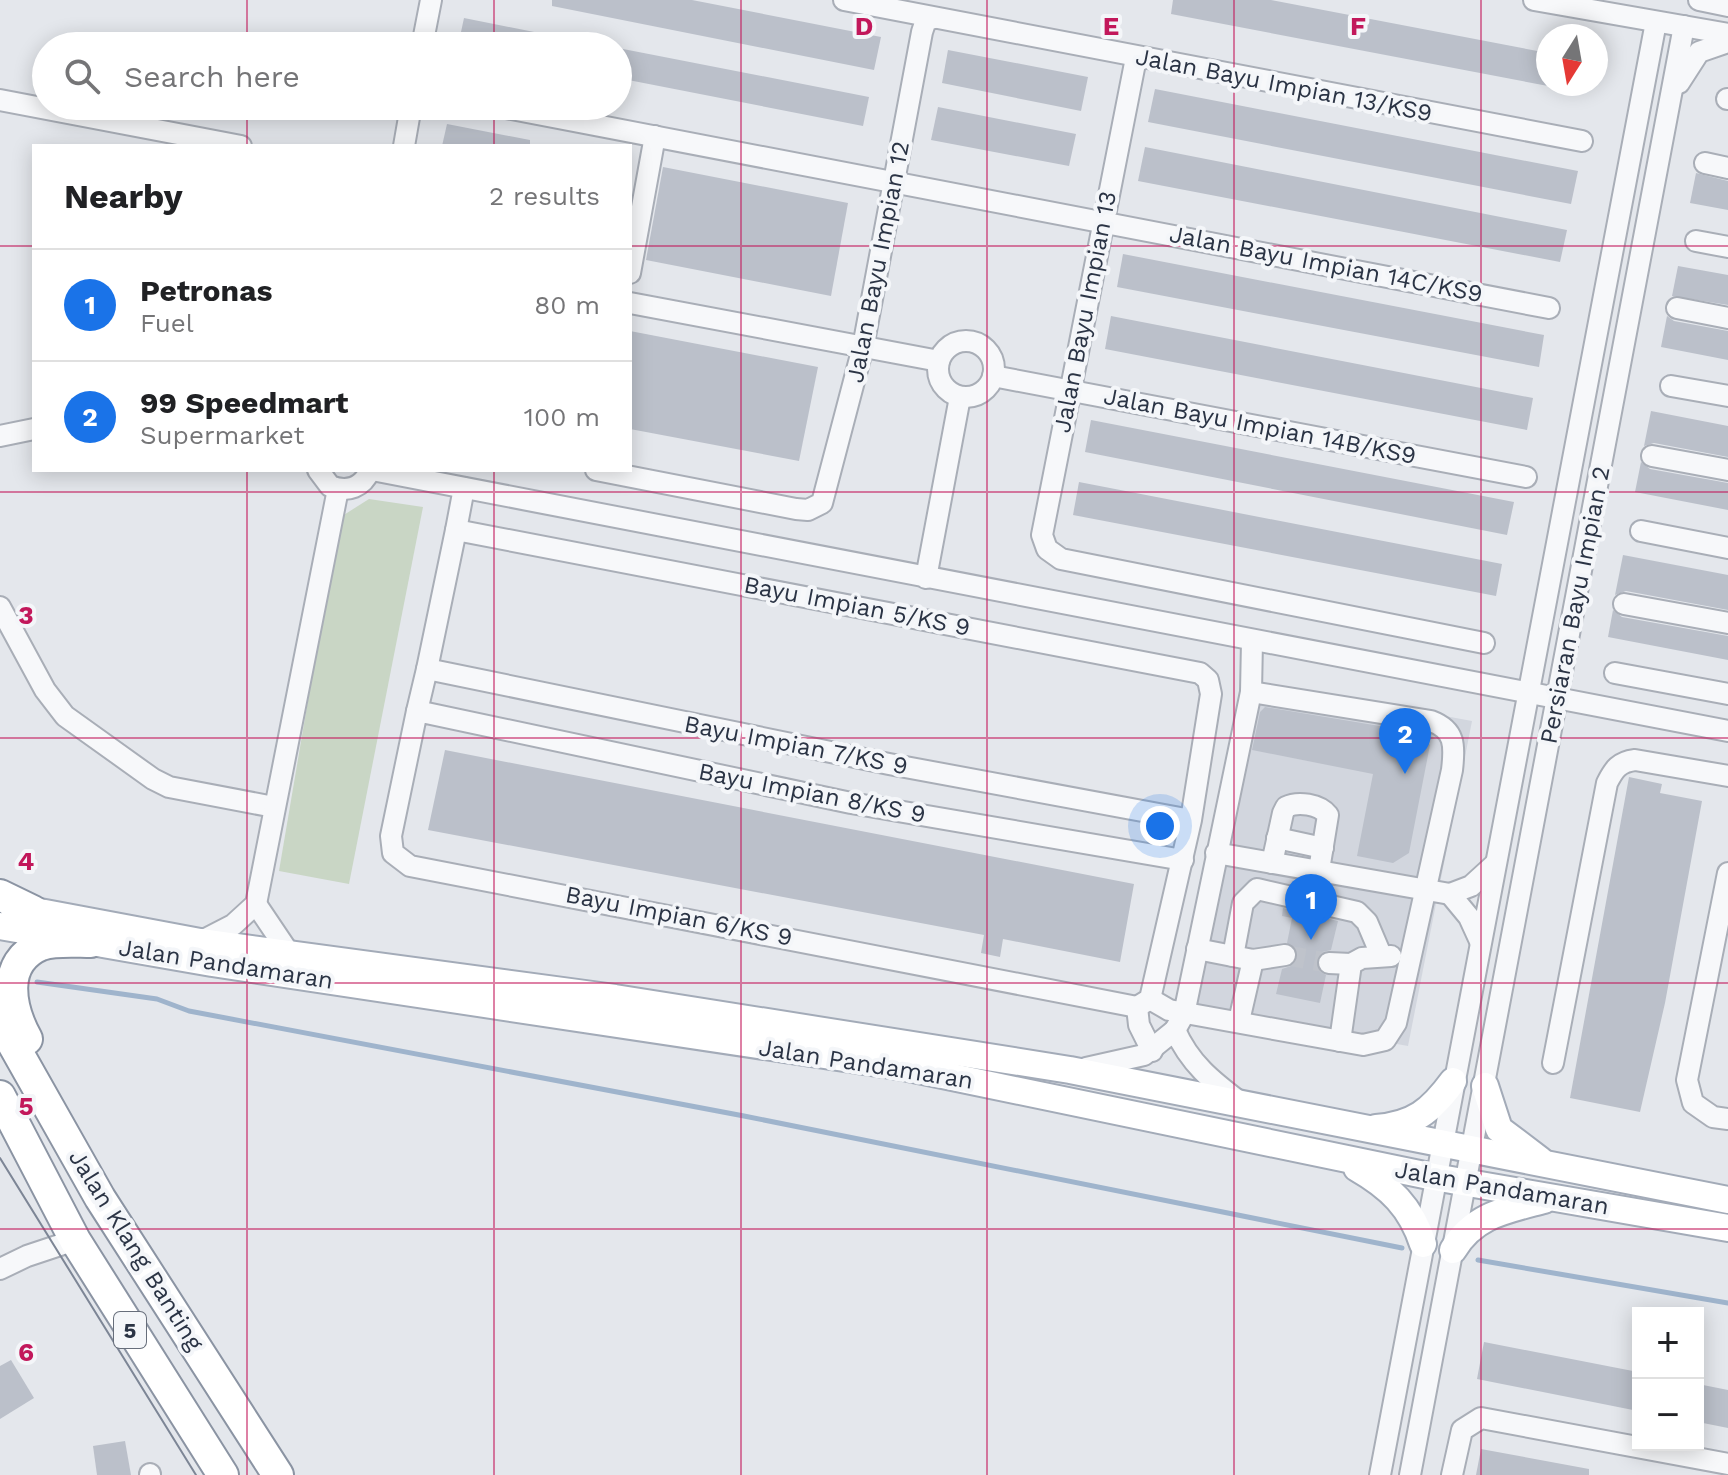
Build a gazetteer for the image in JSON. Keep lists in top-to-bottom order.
{
  "streets": {
    "highway": ["Jalan Klang Banting", "5"],
    "main road": ["Jalan Pandamaran"],
    "street": [
      "Jalan Bayu Impian 13/KS9",
      "Jalan Bayu Impian 12",
      "Jalan Bayu Impian 14C/KS9",
      "Jalan Bayu Impian 13",
      "Jalan Bayu Impian 14B/KS9",
      "Persiaran Bayu Impian 2",
      "Bayu Impian 5/KS 9",
      "Bayu Impian 7/KS 9",
      "Bayu Impian 8/KS 9",
      "Bayu Impian 6/KS 9"
    ]
  },
  "crossings": [
    ["Jalan Bayu Impian 13/KS9", "Jalan Bayu Impian 12"],
    ["Jalan Bayu Impian 13/KS9", "Jalan Bayu Impian 13"],
    ["Jalan Bayu Impian 12", "Jalan Bayu Impian 14C/KS9"],
    ["Jalan Bayu Impian 14C/KS9", "Jalan Bayu Impian 13"],
    ["Jalan Bayu Impian 13", "Jalan Bayu Impian 14B/KS9"],
    ["Persiaran Bayu Impian 2", "Jalan Pandamaran"],
    ["Bayu Impian 5/KS 9", "Bayu Impian 7/KS 9"],
    ["Bayu Impian 7/KS 9", "Bayu Impian 6/KS 9"],
    ["Bayu Impian 8/KS 9", "Bayu Impian 6/KS 9"]
  ],
  "north": "bottom",
  "page": {
    "search": "Search here",
    "heading": ["Nearby", "2 results"],
    "list": [
      {
        "mark": "1",
        "name": "Petronas",
        "note": "Fuel",
        "value": "80 m"
      },
      {
        "mark": "2",
        "name": "99 Speedmart",
        "note": "Supermarket",
        "value": "100 m"
      }
    ],
    "pins": ["2", "1"],
    "map_buttons": ["+", "−"]
  },
  "grid": {
    "columns": ["D", "E", "F"],
    "rows": [
      "3",
      "4",
      "5",
      "6"
    ]
  }
}
